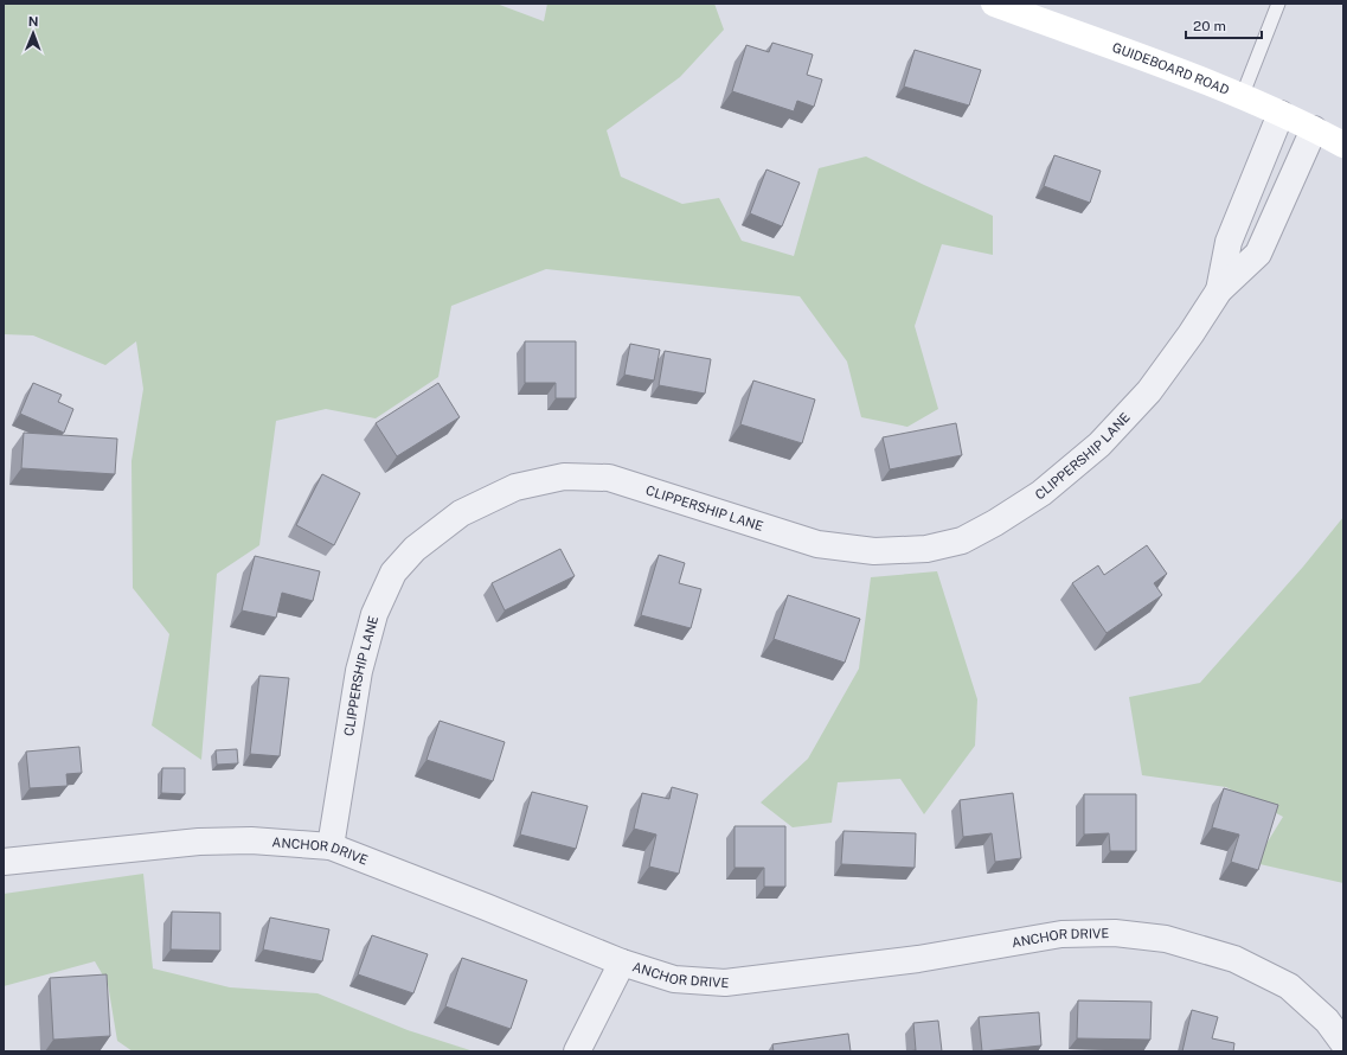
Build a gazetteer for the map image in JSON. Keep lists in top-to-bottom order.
{
  "streets": {
    "street": ["GUIDEBOARD ROAD", "CLIPPERSHIP LANE", "ANCHOR DRIVE"]
  },
  "crossings": [
    ["GUIDEBOARD ROAD", "CLIPPERSHIP LANE"],
    ["CLIPPERSHIP LANE", "ANCHOR DRIVE"]
  ],
  "scale_bar": "20 m",
  "north": "top"
}
